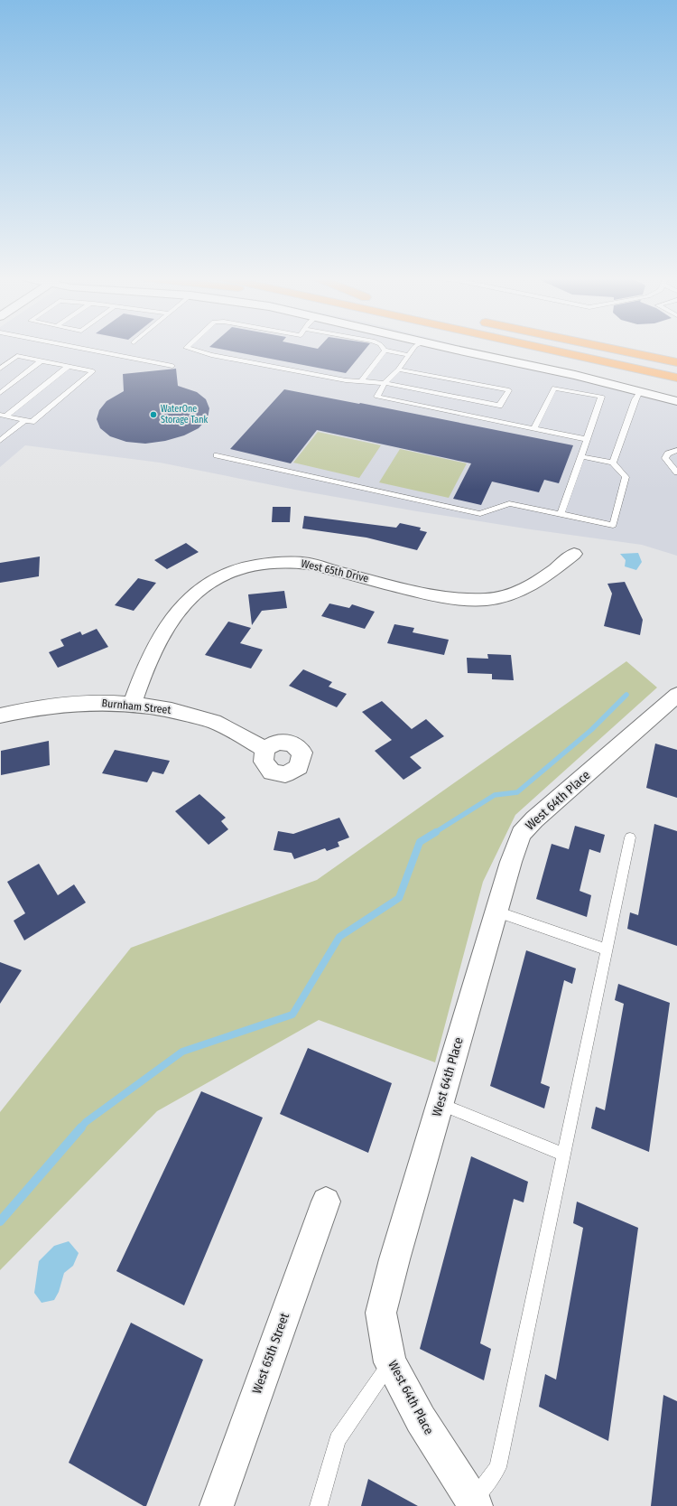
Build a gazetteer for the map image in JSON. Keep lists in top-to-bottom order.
{
  "streets": {
    "street": [
      "West 65th Drive",
      "Burnham Street",
      "West 64th Place",
      "West 65th Street"
    ]
  },
  "crossings": [
    ["West 65th Drive", "Burnham Street"]
  ],
  "places": ["WaterOne Storage Tank"]
}
